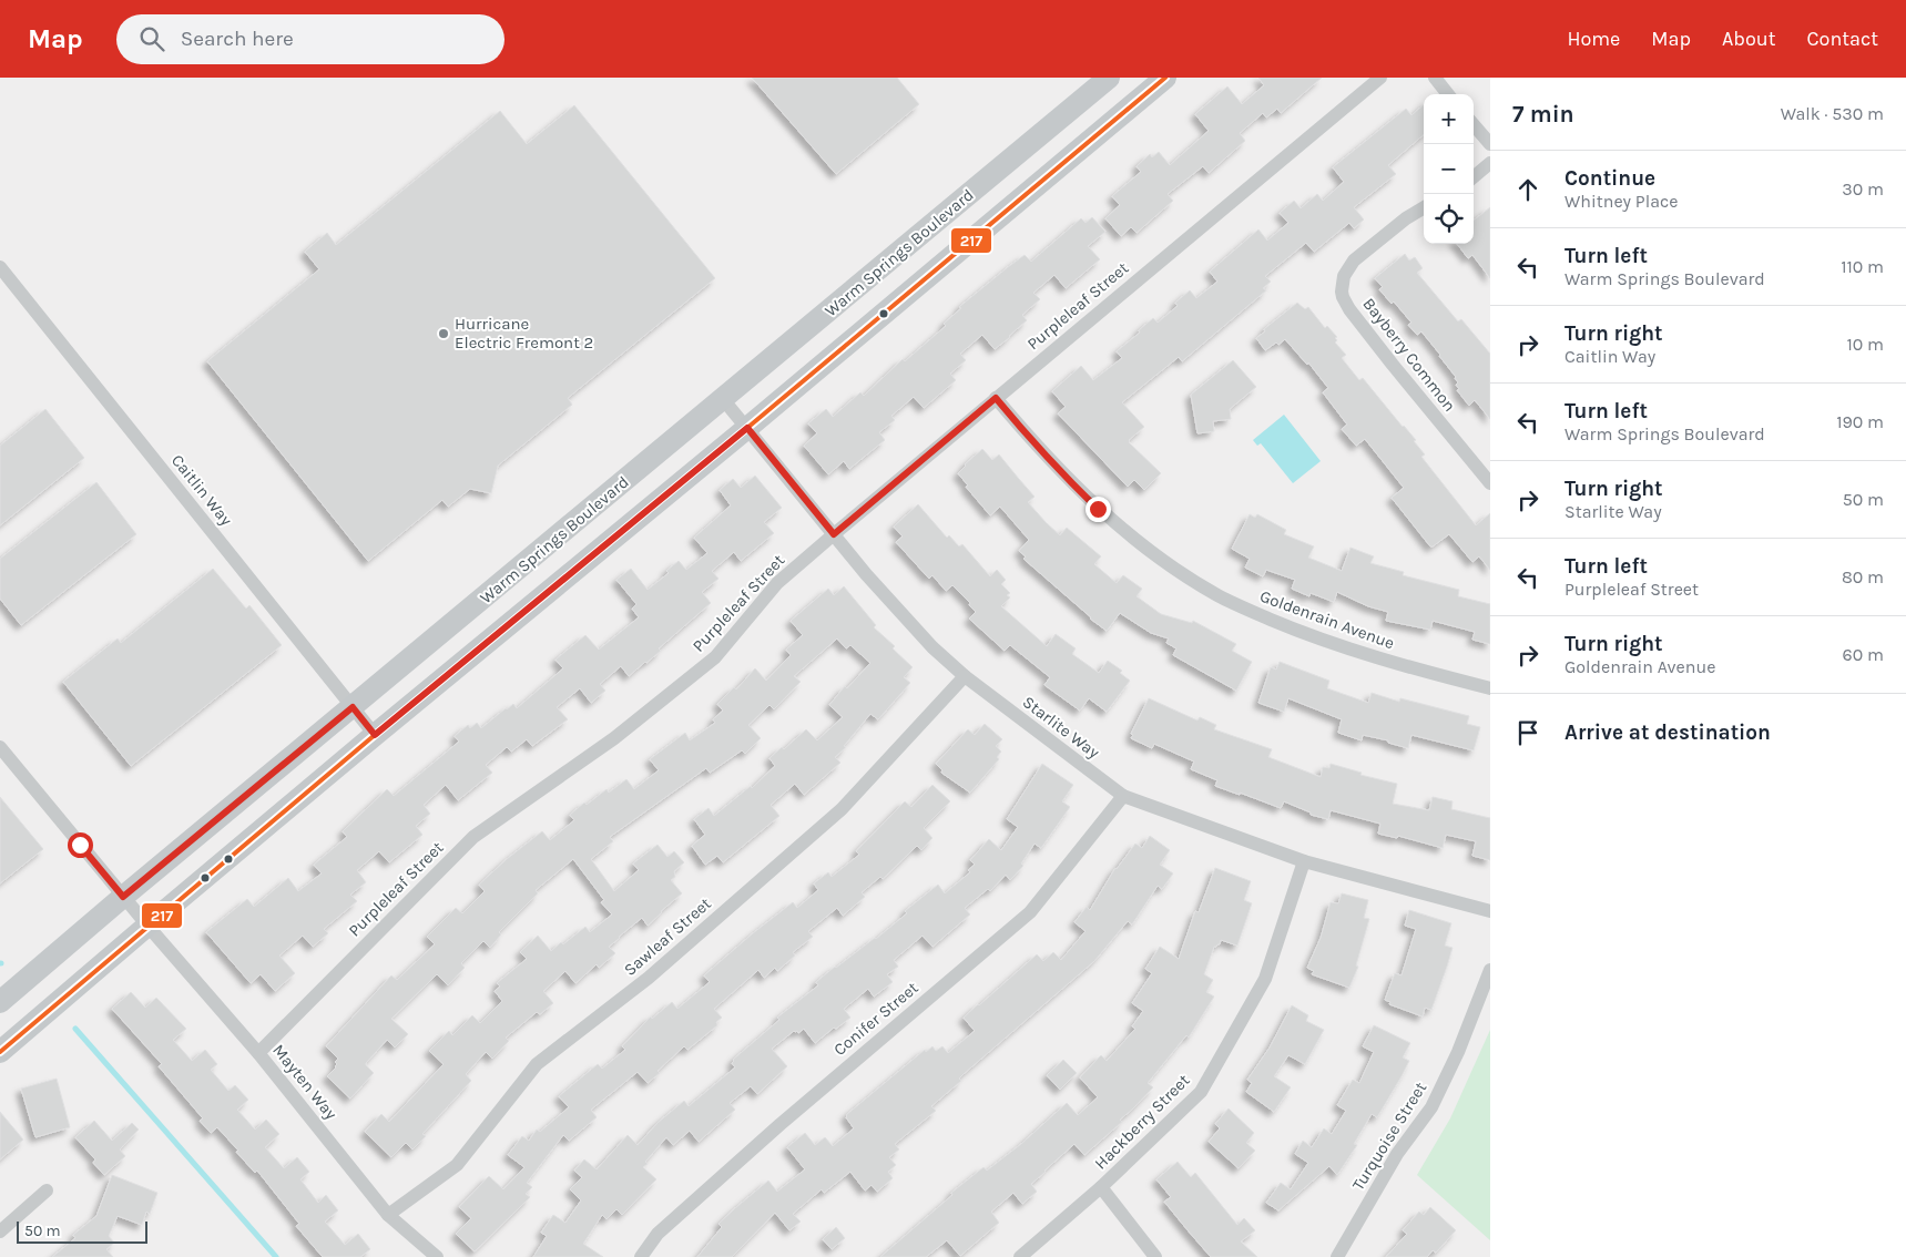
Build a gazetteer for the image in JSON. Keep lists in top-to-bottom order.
{
  "streets": {
    "main road": ["Warm Springs Boulevard"],
    "street": [
      "Purpleleaf Street",
      "Bayberry Common",
      "Caitlin Way",
      "Goldenrain Avenue",
      "Starlite Way",
      "Sawleaf Street",
      "Conifer Street",
      "Mayten Way",
      "Hackberry Street",
      "Turquoise Street"
    ]
  },
  "crossings": [
    ["Warm Springs Boulevard", "Caitlin Way"],
    ["Warm Springs Boulevard", "Starlite Way"],
    ["Warm Springs Boulevard", "Mayten Way"],
    ["Purpleleaf Street", "Goldenrain Avenue"],
    ["Purpleleaf Street", "Starlite Way"],
    ["Purpleleaf Street", "Mayten Way"],
    ["Starlite Way", "Sawleaf Street"],
    ["Starlite Way", "Conifer Street"],
    ["Starlite Way", "Hackberry Street"],
    ["Sawleaf Street", "Mayten Way"]
  ],
  "places": ["Hurricane Electric Fremont 2"],
  "lines": ["transit line 217"],
  "scale_bar": "50 m",
  "page": {
    "header": "Map",
    "search": "Search here",
    "nav": [
      "Home",
      "Map",
      "About",
      "Contact"
    ],
    "heading": ["7 min", "Walk · 530 m"],
    "map_buttons": ["+", "−"],
    "list": [
      ["Continue", "Whitney Place", "30 m"],
      ["Turn left", "Warm Springs Boulevard", "110 m"],
      ["Turn right", "Caitlin Way", "10 m"],
      ["Turn left", "Warm Springs Boulevard", "190 m"],
      ["Turn right", "Starlite Way", "50 m"],
      ["Turn left", "Purpleleaf Street", "80 m"],
      ["Turn right", "Goldenrain Avenue", "60 m"],
      "Arrive at destination"
    ],
    "scale": "50 m"
  }
}
